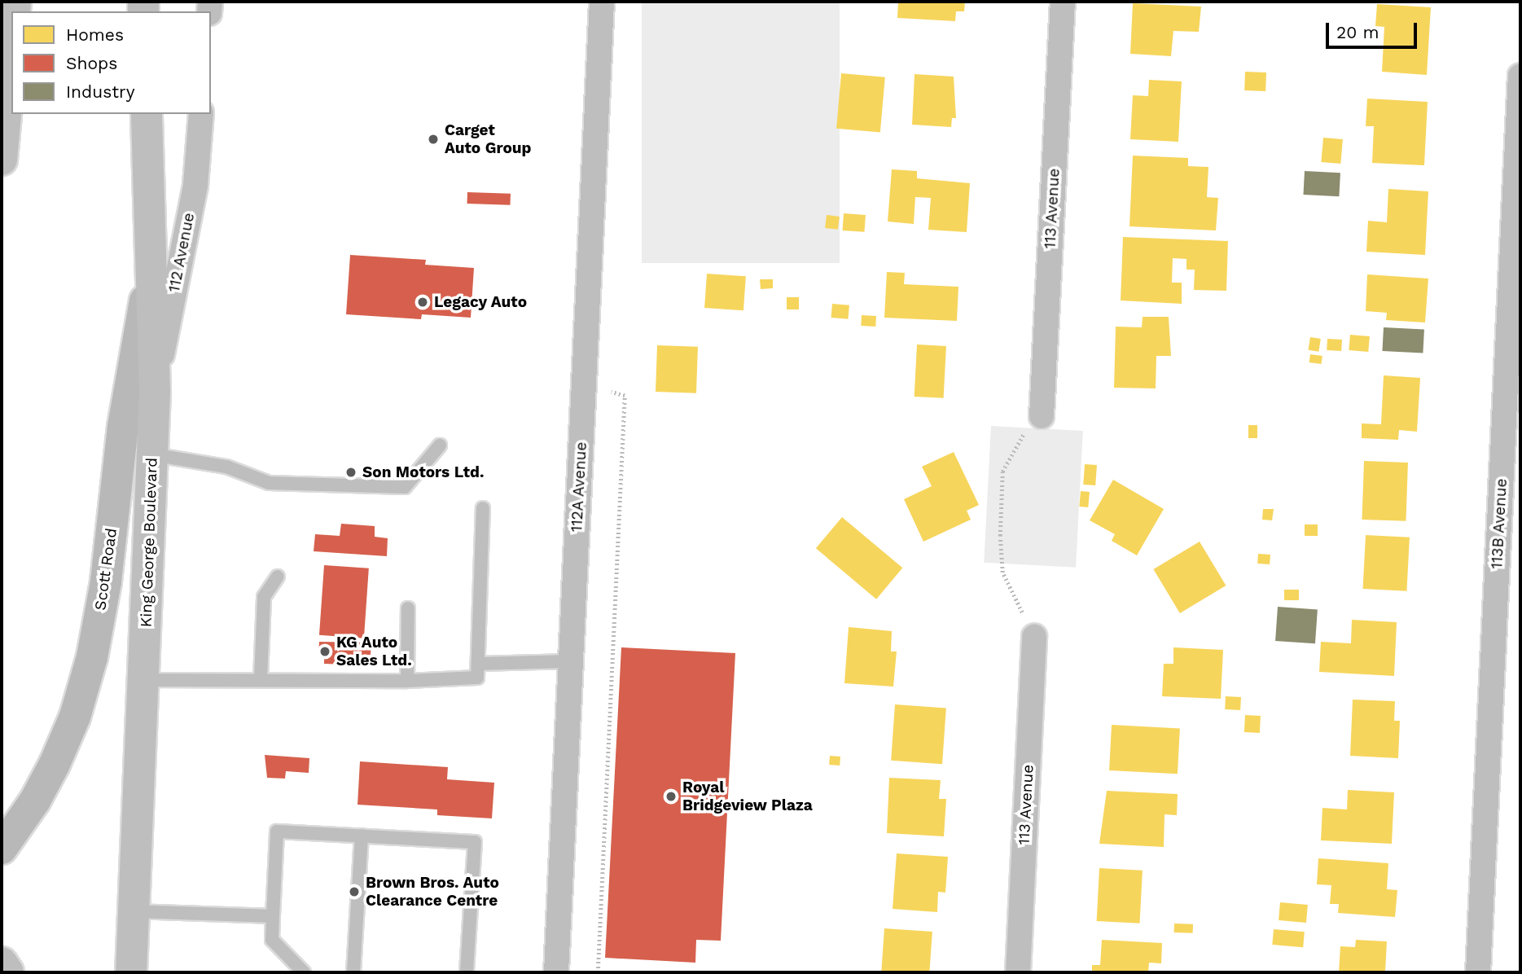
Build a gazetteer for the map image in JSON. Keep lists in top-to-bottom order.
{
  "streets": {
    "main road": ["King George Boulevard", "Scott Road"],
    "street": [
      "113 Avenue",
      "112 Avenue",
      "112A Avenue",
      "113B Avenue"
    ]
  },
  "crossings": [
    ["112 Avenue", "King George Boulevard"],
    ["King George Boulevard", "Scott Road"]
  ],
  "places": [
    "Carget Auto Group",
    "Legacy Auto",
    "Son Motors Ltd.",
    "KG Auto Sales Ltd.",
    "Royal Bridgeview Plaza",
    "Brown Bros. Auto Clearance Centre"
  ],
  "legend": ["Homes", "Shops", "Industry"],
  "scale_bar": "20 m"
}
